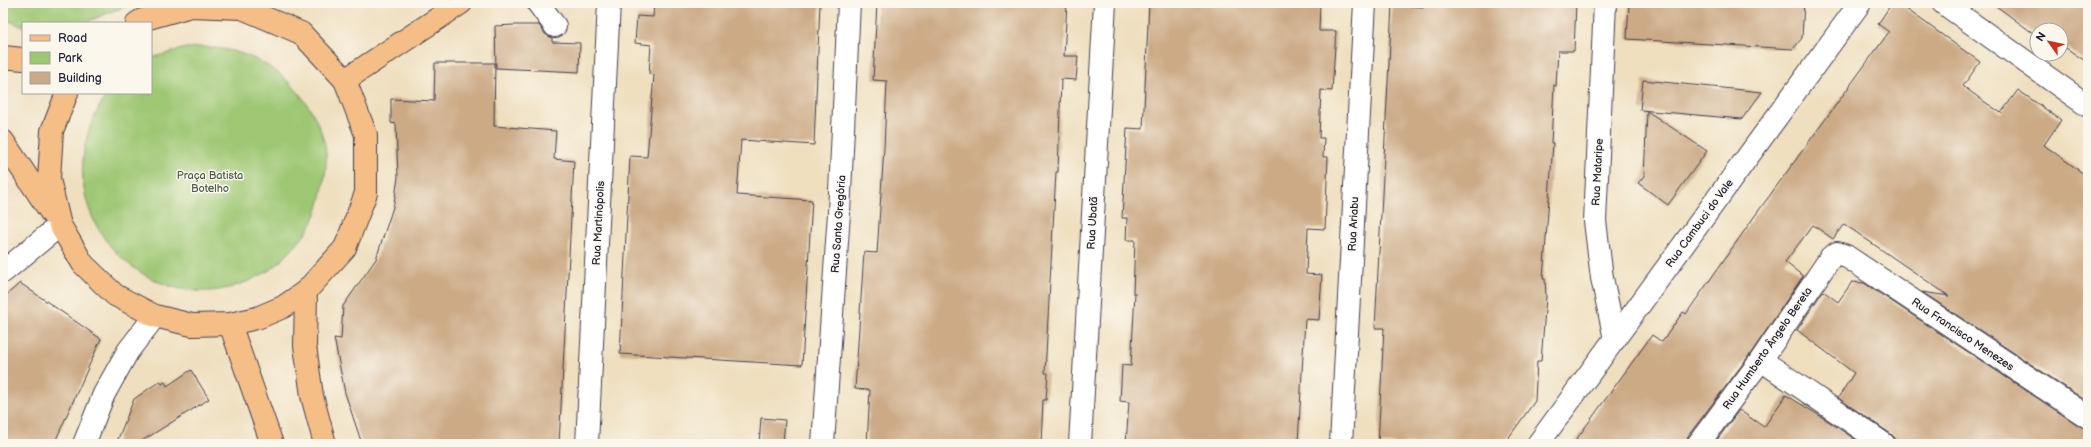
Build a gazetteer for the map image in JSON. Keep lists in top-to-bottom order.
{
  "streets": {
    "street": [
      "Rua Mataripe",
      "Rua Martinópolis",
      "Rua Ubatã",
      "Rua Cambuci do Vale",
      "Rua Santa Gregória",
      "Rua Ariabu",
      "Rua Francisco Menezes",
      "Rua Humberto Ângelo Bereta"
    ]
  },
  "crossings": [
    ["Rua Mataripe", "Rua Cambuci do Vale"],
    ["Rua Francisco Menezes", "Rua Humberto Ângelo Bereta"]
  ],
  "parks": ["Praça Batista Botelho"],
  "legend": ["Road", "Park", "Building"],
  "north": "top left"
}
